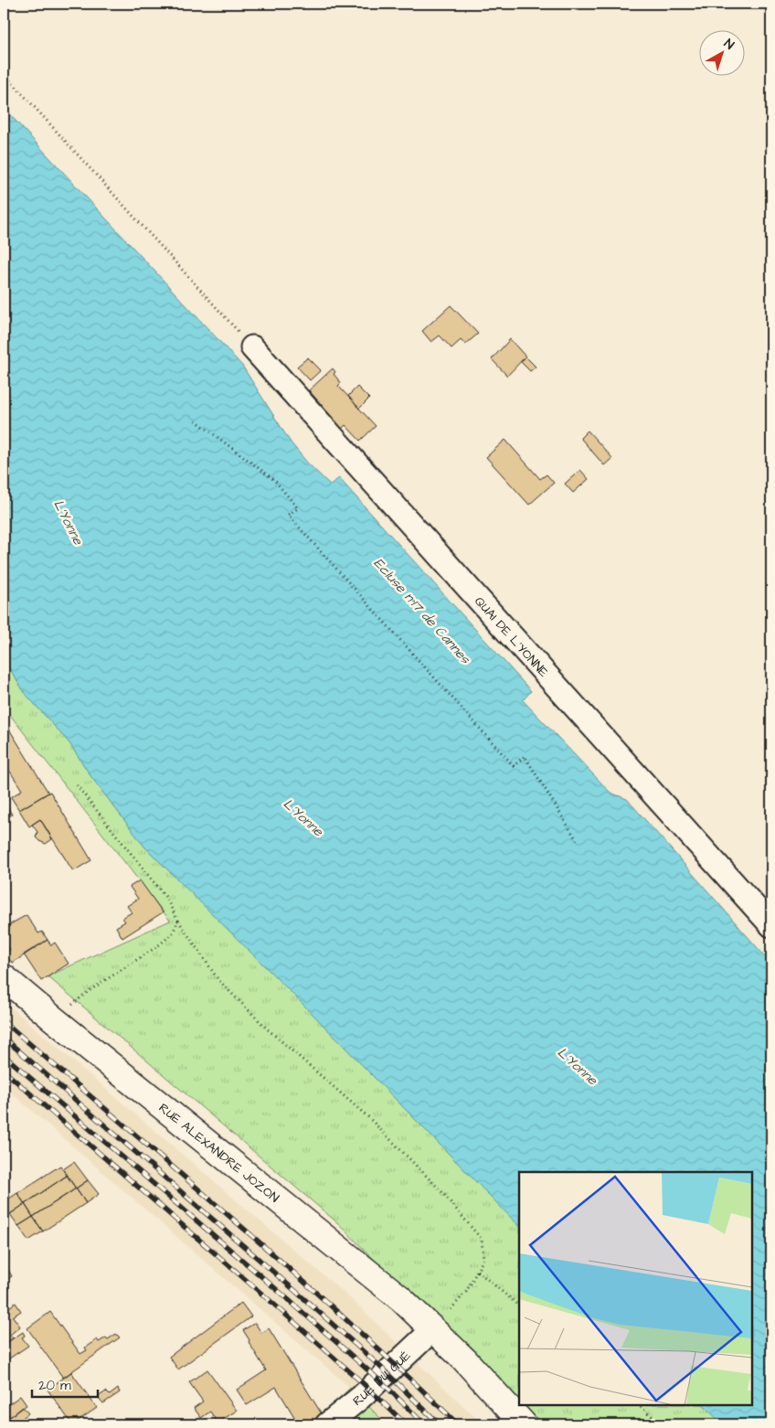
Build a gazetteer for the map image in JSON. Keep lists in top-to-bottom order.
{
  "streets": {
    "street": ["QUAI DE L'YONNE", "RUE ALEXANDRE JOZON", "RUE DU GUÉ"]
  },
  "crossings": [
    ["RUE ALEXANDRE JOZON", "RUE DU GUÉ"]
  ],
  "water": ["L'Yonne", "Ecluse n°17 de Cannes"],
  "scale_bar": "20 m",
  "north": "top right"
}
